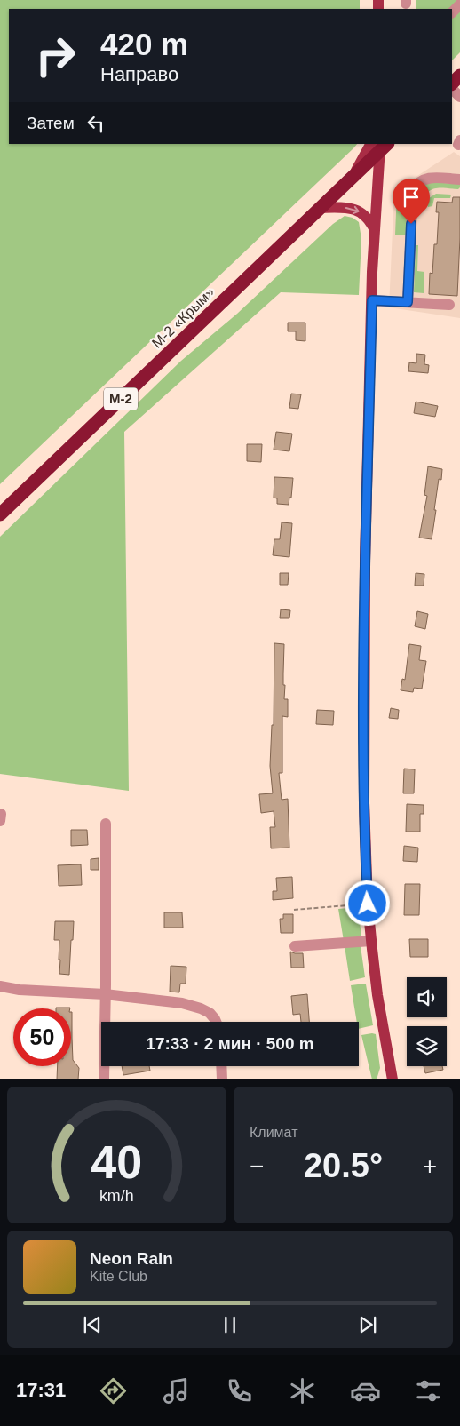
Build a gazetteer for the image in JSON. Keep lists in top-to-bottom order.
{
  "streets": {
    "highway": ["М-2 «Крым»", "М-2"]
  },
  "page": {
    "turn": ["420 m", "Направо"],
    "then": "Затем",
    "limit": "50",
    "trip": "17:33 · 2 мин · 500 m",
    "tile": "Климат",
    "heat": ["−", "20.5°", "+"],
    "song": ["Neon Rain", "Kite Club"],
    "tabs": "17:31",
    "gauge": ["40", "km/h"]
  }
}
